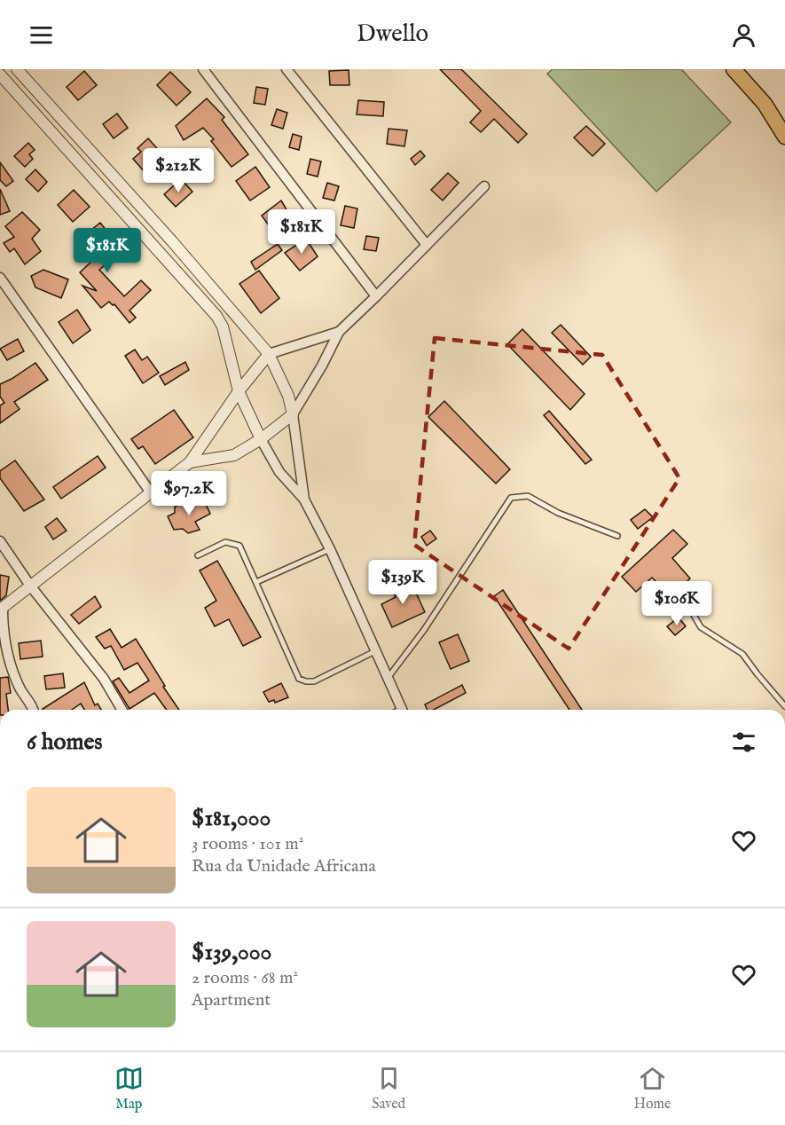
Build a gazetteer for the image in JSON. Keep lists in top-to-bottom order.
{
  "page": {
    "header": "Dwello",
    "price": [
      "$212K",
      "$181K",
      "$181K",
      "$97.2K",
      "$139K",
      "$106K"
    ],
    "heading": "6 homes",
    "list": [
      {
        "name": "$181,000",
        "note": "3 rooms · 101 m² · Rua da Unidade Africana"
      },
      {
        "name": "$139,000",
        "note": "2 rooms · 68 m² · Apartment"
      }
    ],
    "tabs": ["Map", "Saved", "Home"]
  }
}
